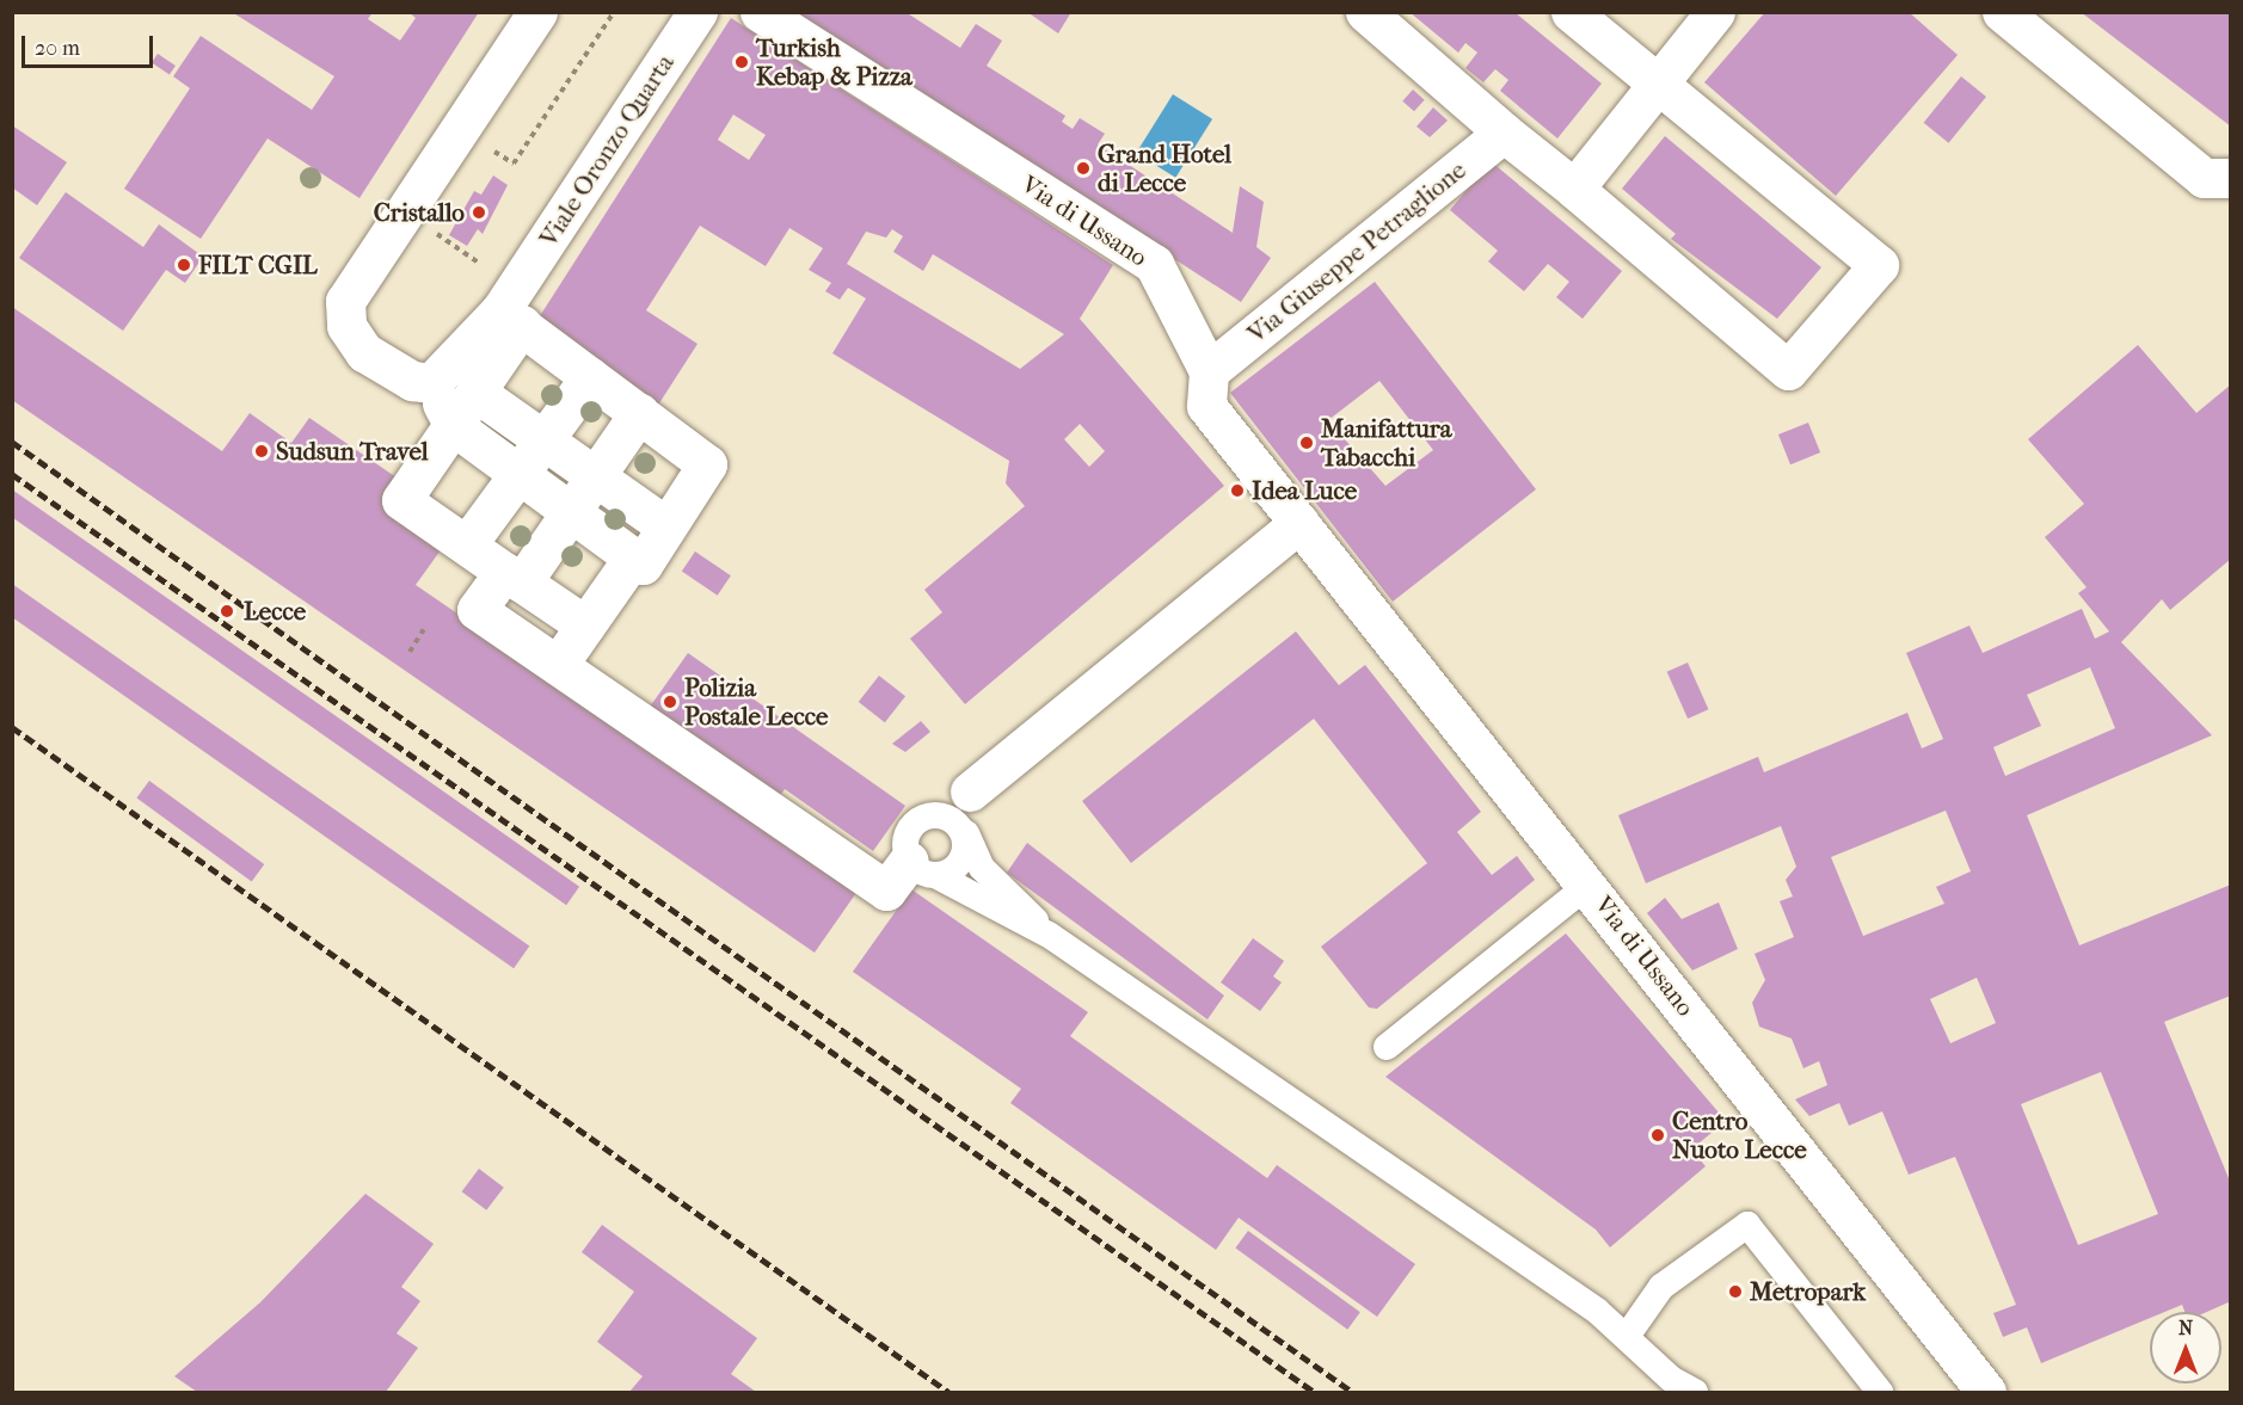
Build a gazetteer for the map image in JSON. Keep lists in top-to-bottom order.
{
  "streets": {
    "street": ["Viale Oronzo Quarta", "Via di Ussano", "Via Giuseppe Petraglione"]
  },
  "crossings": [
    ["Via di Ussano", "Via Giuseppe Petraglione"]
  ],
  "places": [
    "Turkish Kebap & Pizza",
    "Grand Hotel di Lecce",
    "Cristallo",
    "FILT CGIL",
    "Manifattura Tabacchi",
    "Sudsun Travel",
    "Idea Luce",
    "Lecce",
    "Polizia Postale Lecce",
    "Centro Nuoto Lecce",
    "Metropark"
  ],
  "scale_bar": "20 m",
  "north": "top"
}
